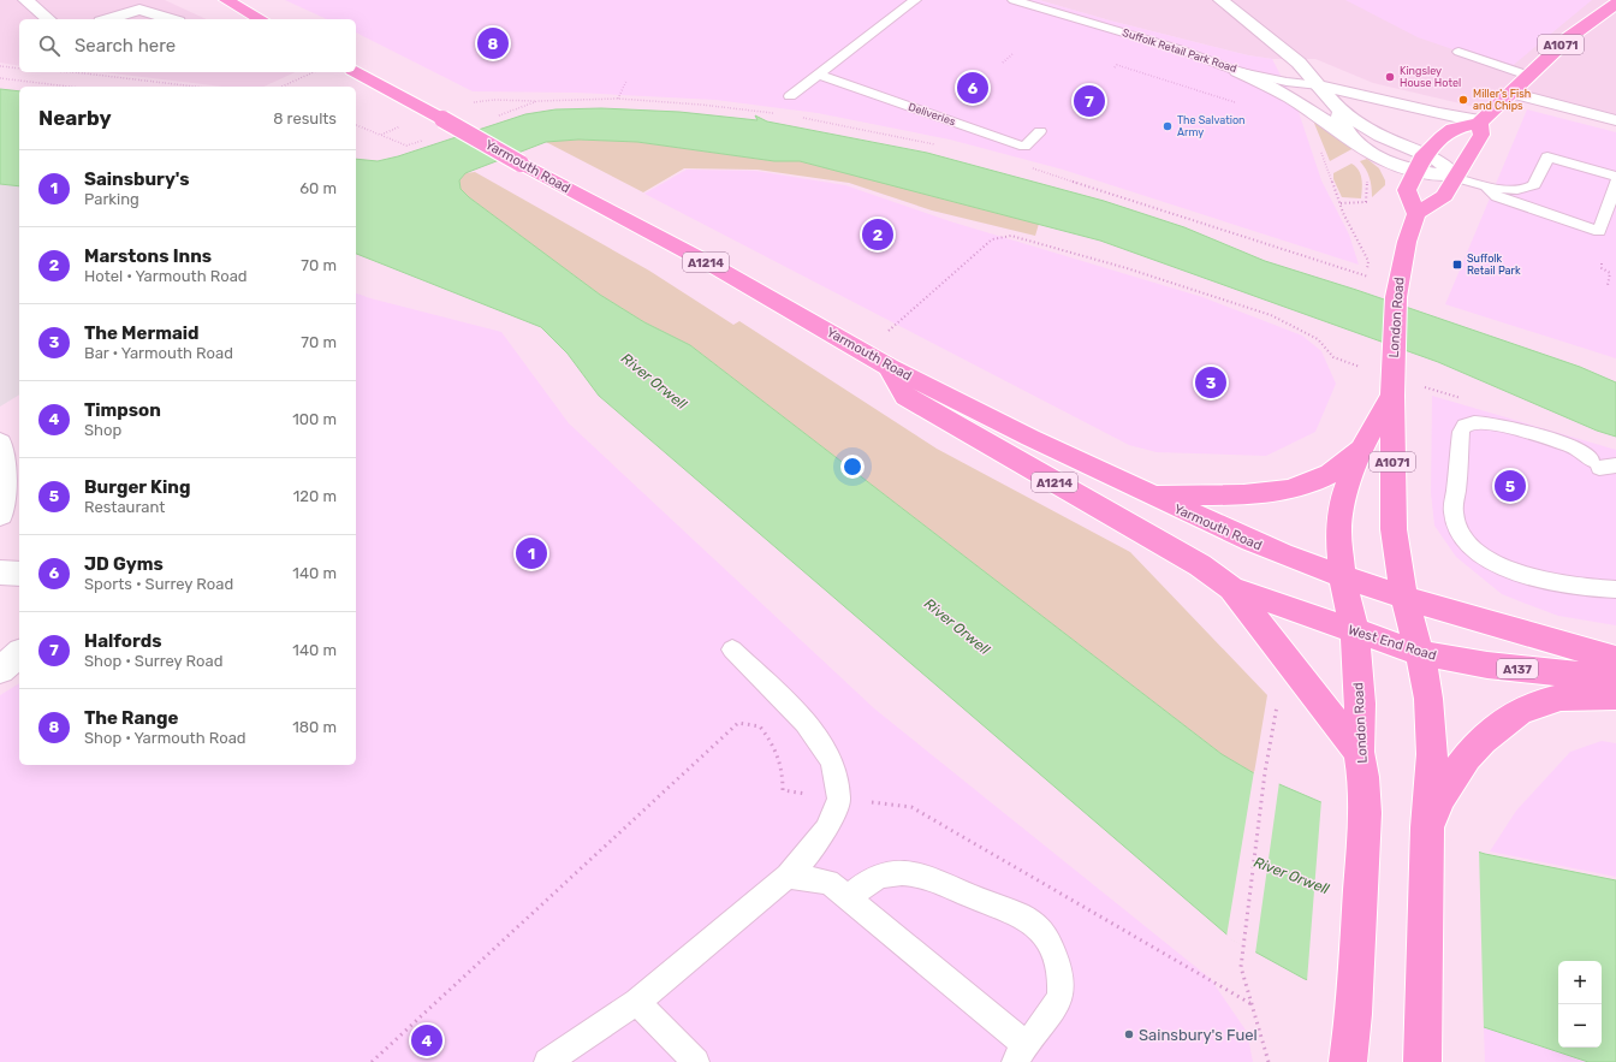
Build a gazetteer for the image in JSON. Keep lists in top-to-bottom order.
{
  "streets": {
    "main road": [
      "A1071",
      "Yarmouth Road",
      "A1214",
      "London Road",
      "West End Road",
      "A137"
    ],
    "lane": ["Suffolk Retail Park Road", "Deliveries"]
  },
  "crossings": [
    ["A1071", "London Road"],
    ["Yarmouth Road", "A1214"],
    ["Yarmouth Road", "London Road"],
    ["A1214", "West End Road"],
    ["London Road", "West End Road"]
  ],
  "water": ["River Orwell"],
  "places": {
    "other": [
      "Kingsley House Hotel",
      "Miller's Fish and Chips",
      "The Salvation Army",
      "Sainsbury's Fuel"
    ],
    "transit": ["Suffolk Retail Park"]
  },
  "page": {
    "search": "Search here",
    "pins": [
      "8",
      "6",
      "7",
      "2",
      "3",
      "5",
      "1",
      "4"
    ],
    "heading": ["Nearby", "8 results"],
    "list": [
      {
        "mark": "1",
        "name": "Sainsbury's",
        "note": "Parking",
        "value": "60 m"
      },
      {
        "mark": "2",
        "name": "Marstons Inns",
        "note": "Hotel · Yarmouth Road",
        "value": "70 m"
      },
      {
        "mark": "3",
        "name": "The Mermaid",
        "note": "Bar · Yarmouth Road",
        "value": "70 m"
      },
      {
        "mark": "4",
        "name": "Timpson",
        "note": "Shop",
        "value": "100 m"
      },
      {
        "mark": "5",
        "name": "Burger King",
        "note": "Restaurant",
        "value": "120 m"
      },
      {
        "mark": "6",
        "name": "JD Gyms",
        "note": "Sports · Surrey Road",
        "value": "140 m"
      },
      {
        "mark": "7",
        "name": "Halfords",
        "note": "Shop · Surrey Road",
        "value": "140 m"
      },
      {
        "mark": "8",
        "name": "The Range",
        "note": "Shop · Yarmouth Road",
        "value": "180 m"
      }
    ],
    "map_buttons": ["+", "−"]
  }
}
